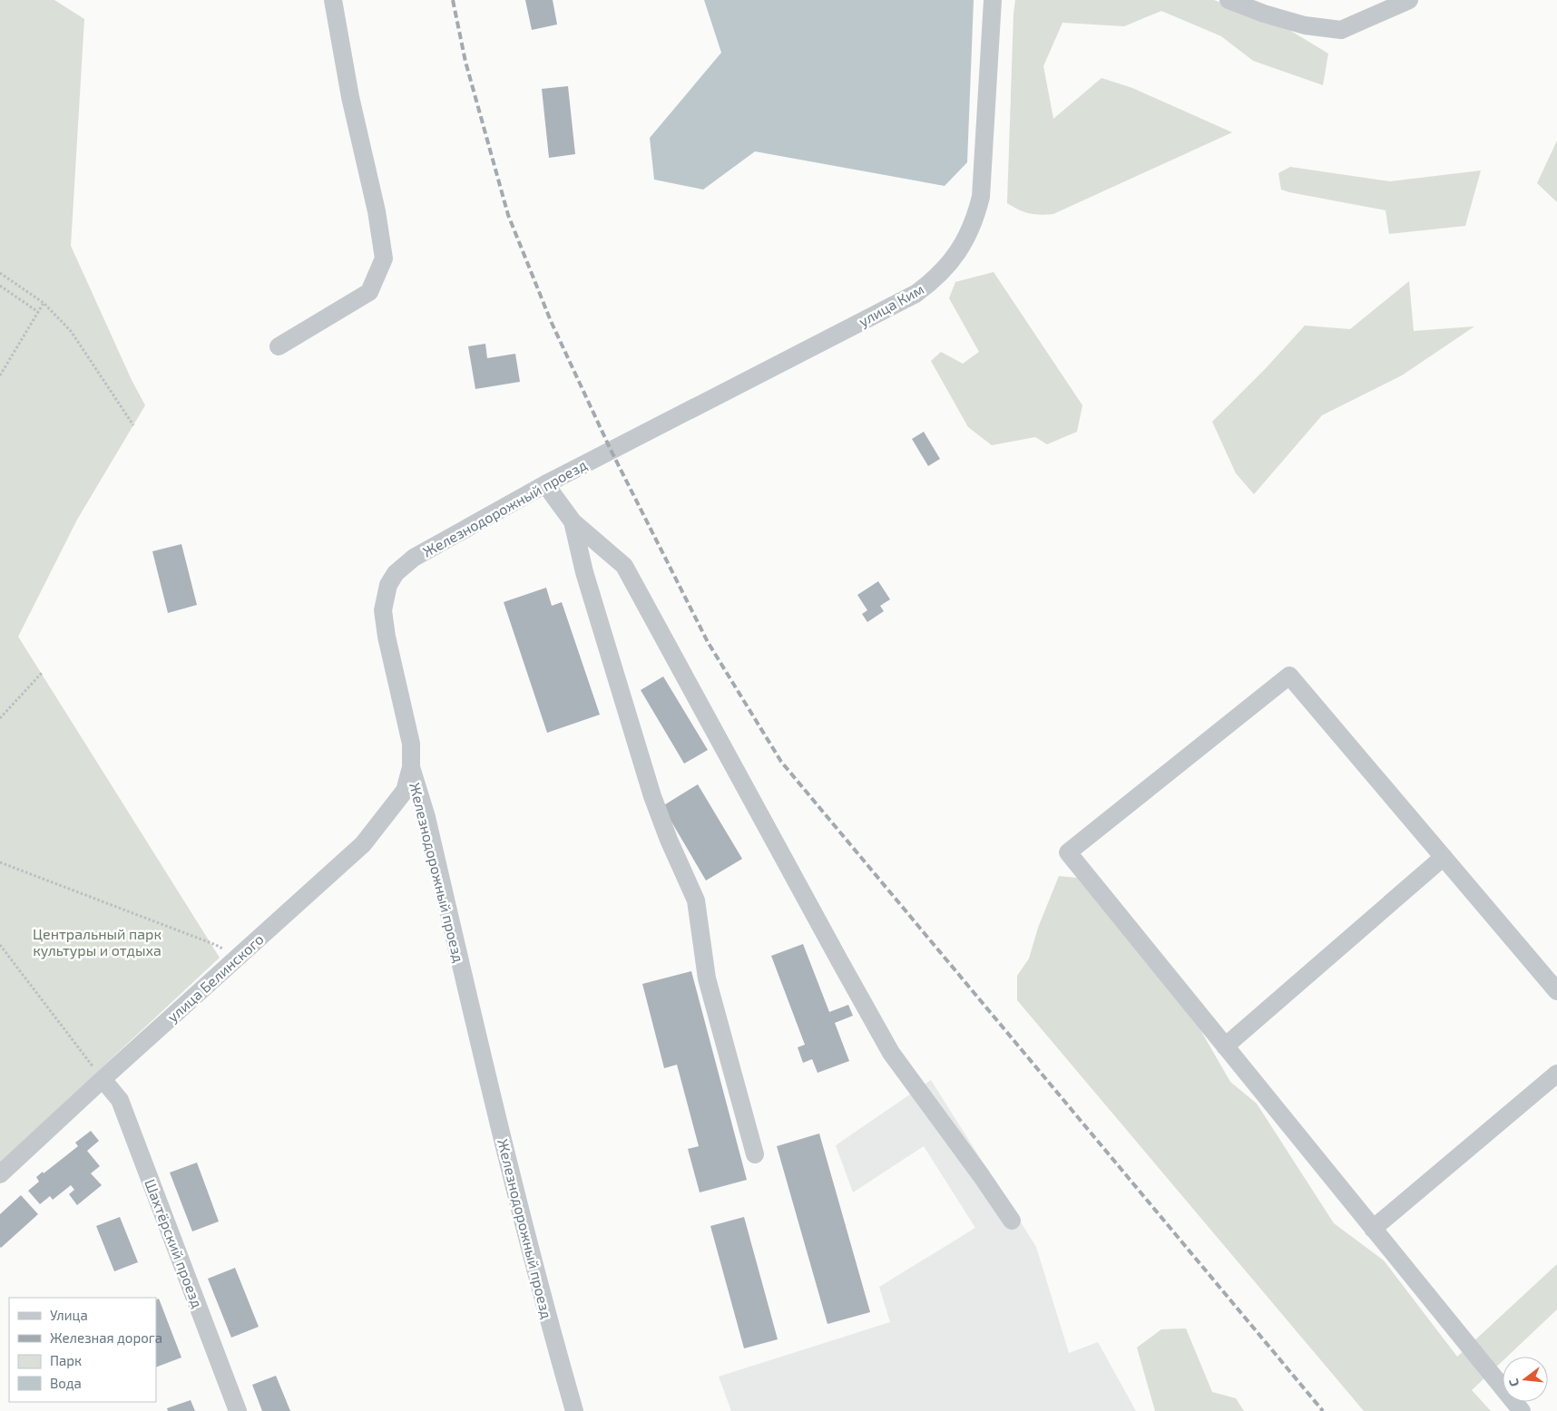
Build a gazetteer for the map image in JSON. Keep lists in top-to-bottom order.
{
  "streets": {
    "street": [
      "улица Ким",
      "Железнодорожный проезд",
      "улица Белинского",
      "Шахтёрский проезд"
    ]
  },
  "crossings": [
    ["улица Ким", "Железнодорожный проезд"],
    ["Железнодорожный проезд", "улица Белинского"],
    ["улица Белинского", "Шахтёрский проезд"]
  ],
  "parks": ["Центральный парк культуры и отдыха"],
  "legend": [
    "Улица",
    "Железная дорога",
    "Парк",
    "Вода"
  ],
  "north": "left"
}
